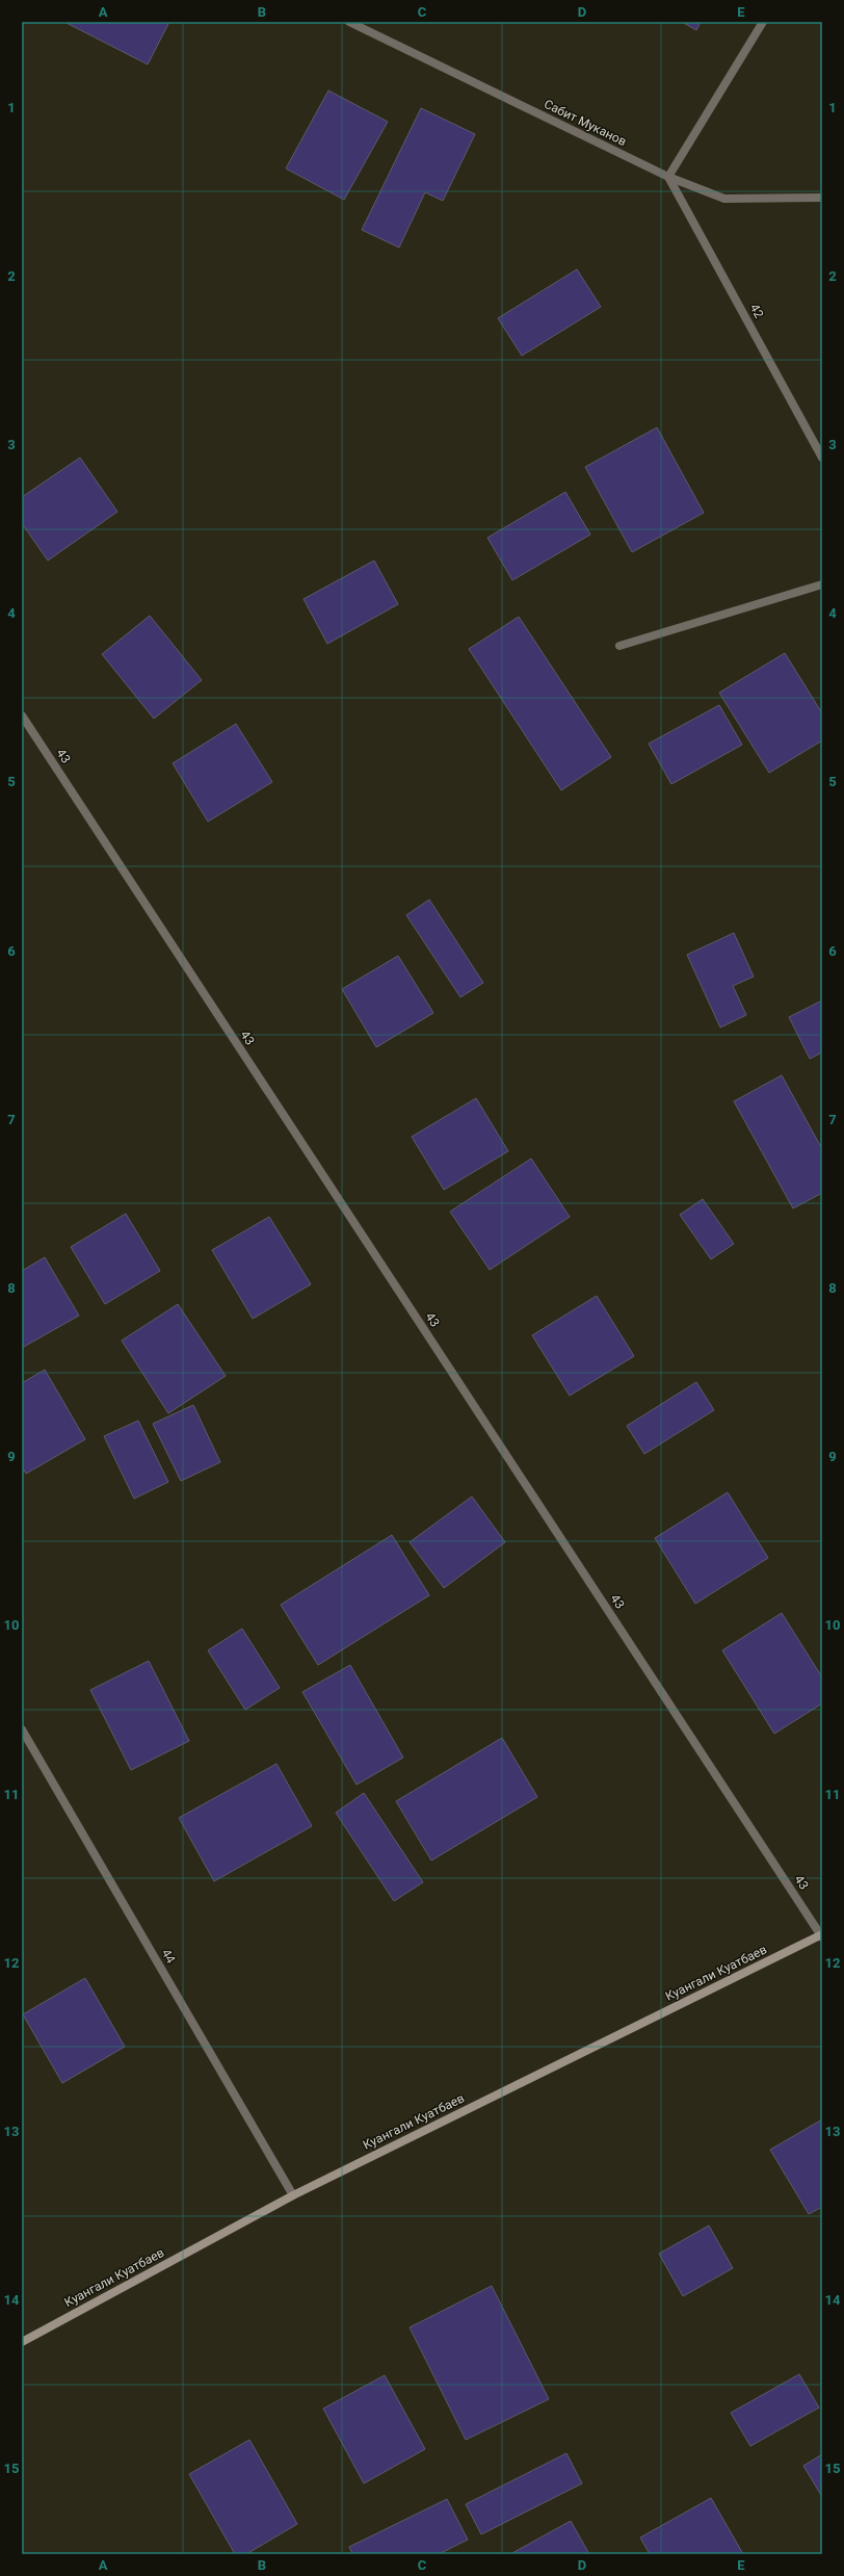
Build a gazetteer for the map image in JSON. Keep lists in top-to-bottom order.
{
  "streets": {
    "street": [
      "Сабит Муканов",
      "42",
      "43",
      "44",
      "Куангали Куатбаев"
    ]
  },
  "crossings": [
    ["Сабит Муканов", "42"],
    ["43", "Куангали Куатбаев"],
    ["44", "Куангали Куатбаев"]
  ],
  "grid": {
    "columns": [
      "A",
      "B",
      "C",
      "D",
      "E"
    ],
    "rows": [
      "1",
      "2",
      "3",
      "4",
      "5",
      "6",
      "7",
      "8",
      "9",
      "10",
      "11",
      "12",
      "13",
      "14",
      "15"
    ]
  }
}
